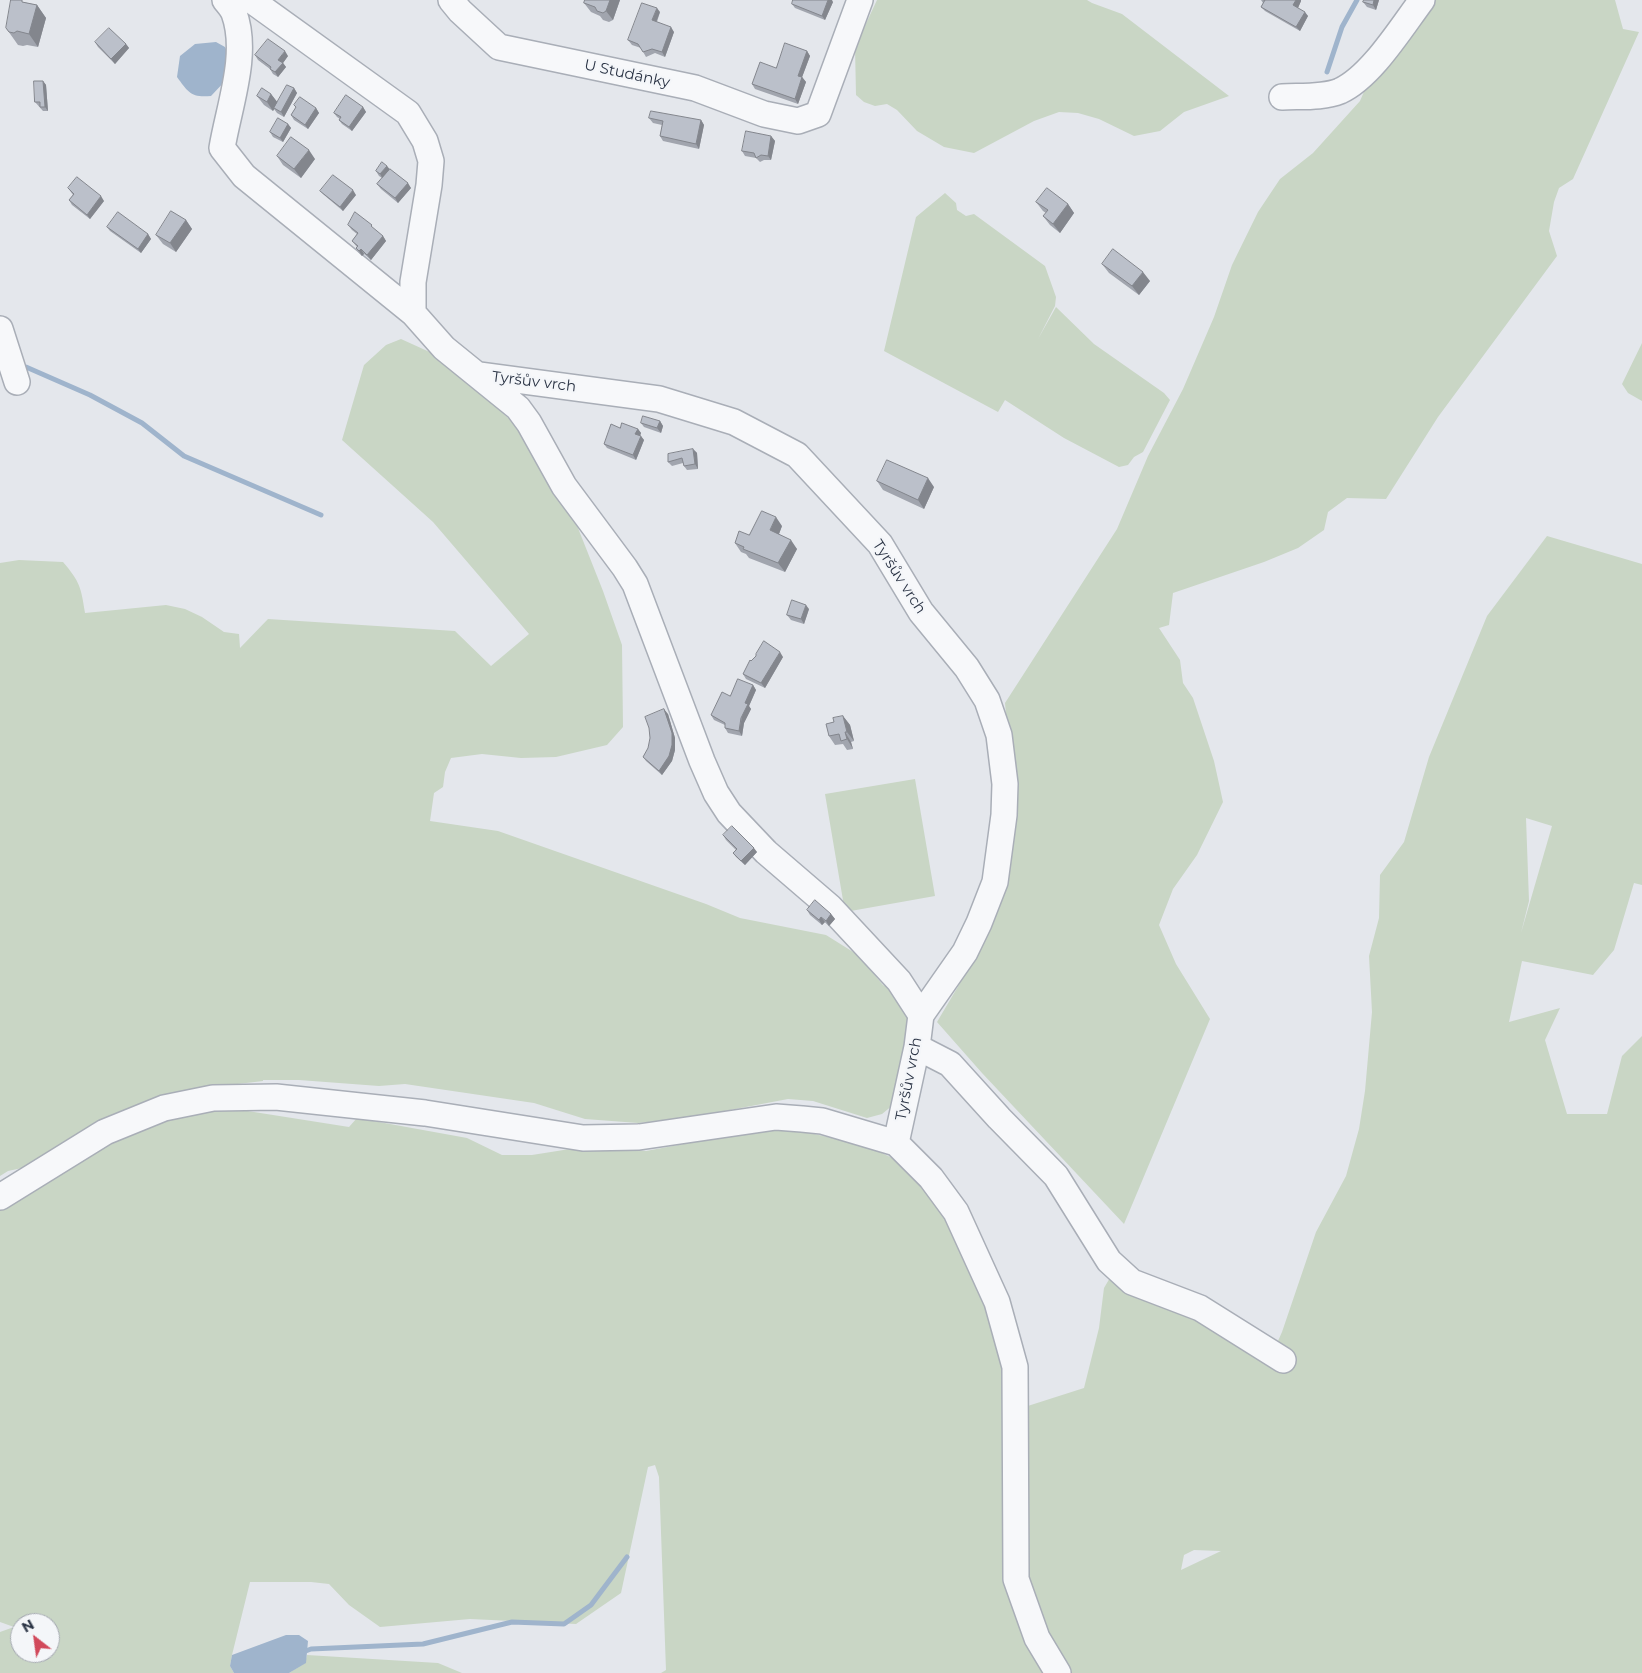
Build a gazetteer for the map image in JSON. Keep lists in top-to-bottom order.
{
  "streets": {
    "street": ["U Studánky", "Tyršův vrch"]
  },
  "north": "top left"
}
